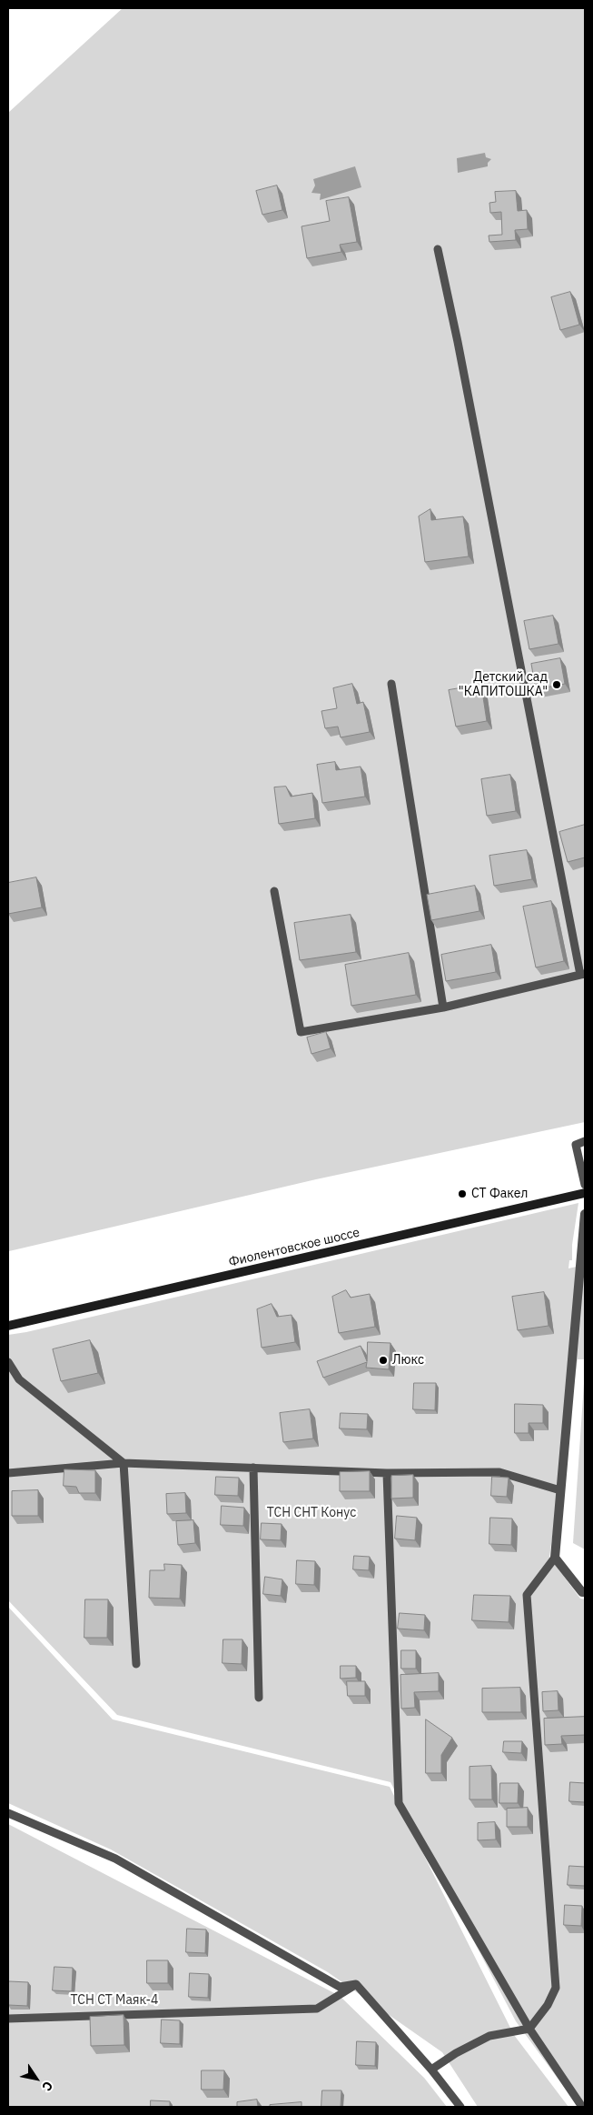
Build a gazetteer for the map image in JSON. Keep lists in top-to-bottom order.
{
  "streets": {
    "main road": ["Фиолентовское шоссе"]
  },
  "parks": ["ТСН СНТ Конус", "ТСН СТ Маяк-4"],
  "places": ["Детский сад \"КАПИТОШКА\"", "СТ Факел", "Люкс"],
  "north": "bottom right"
}
